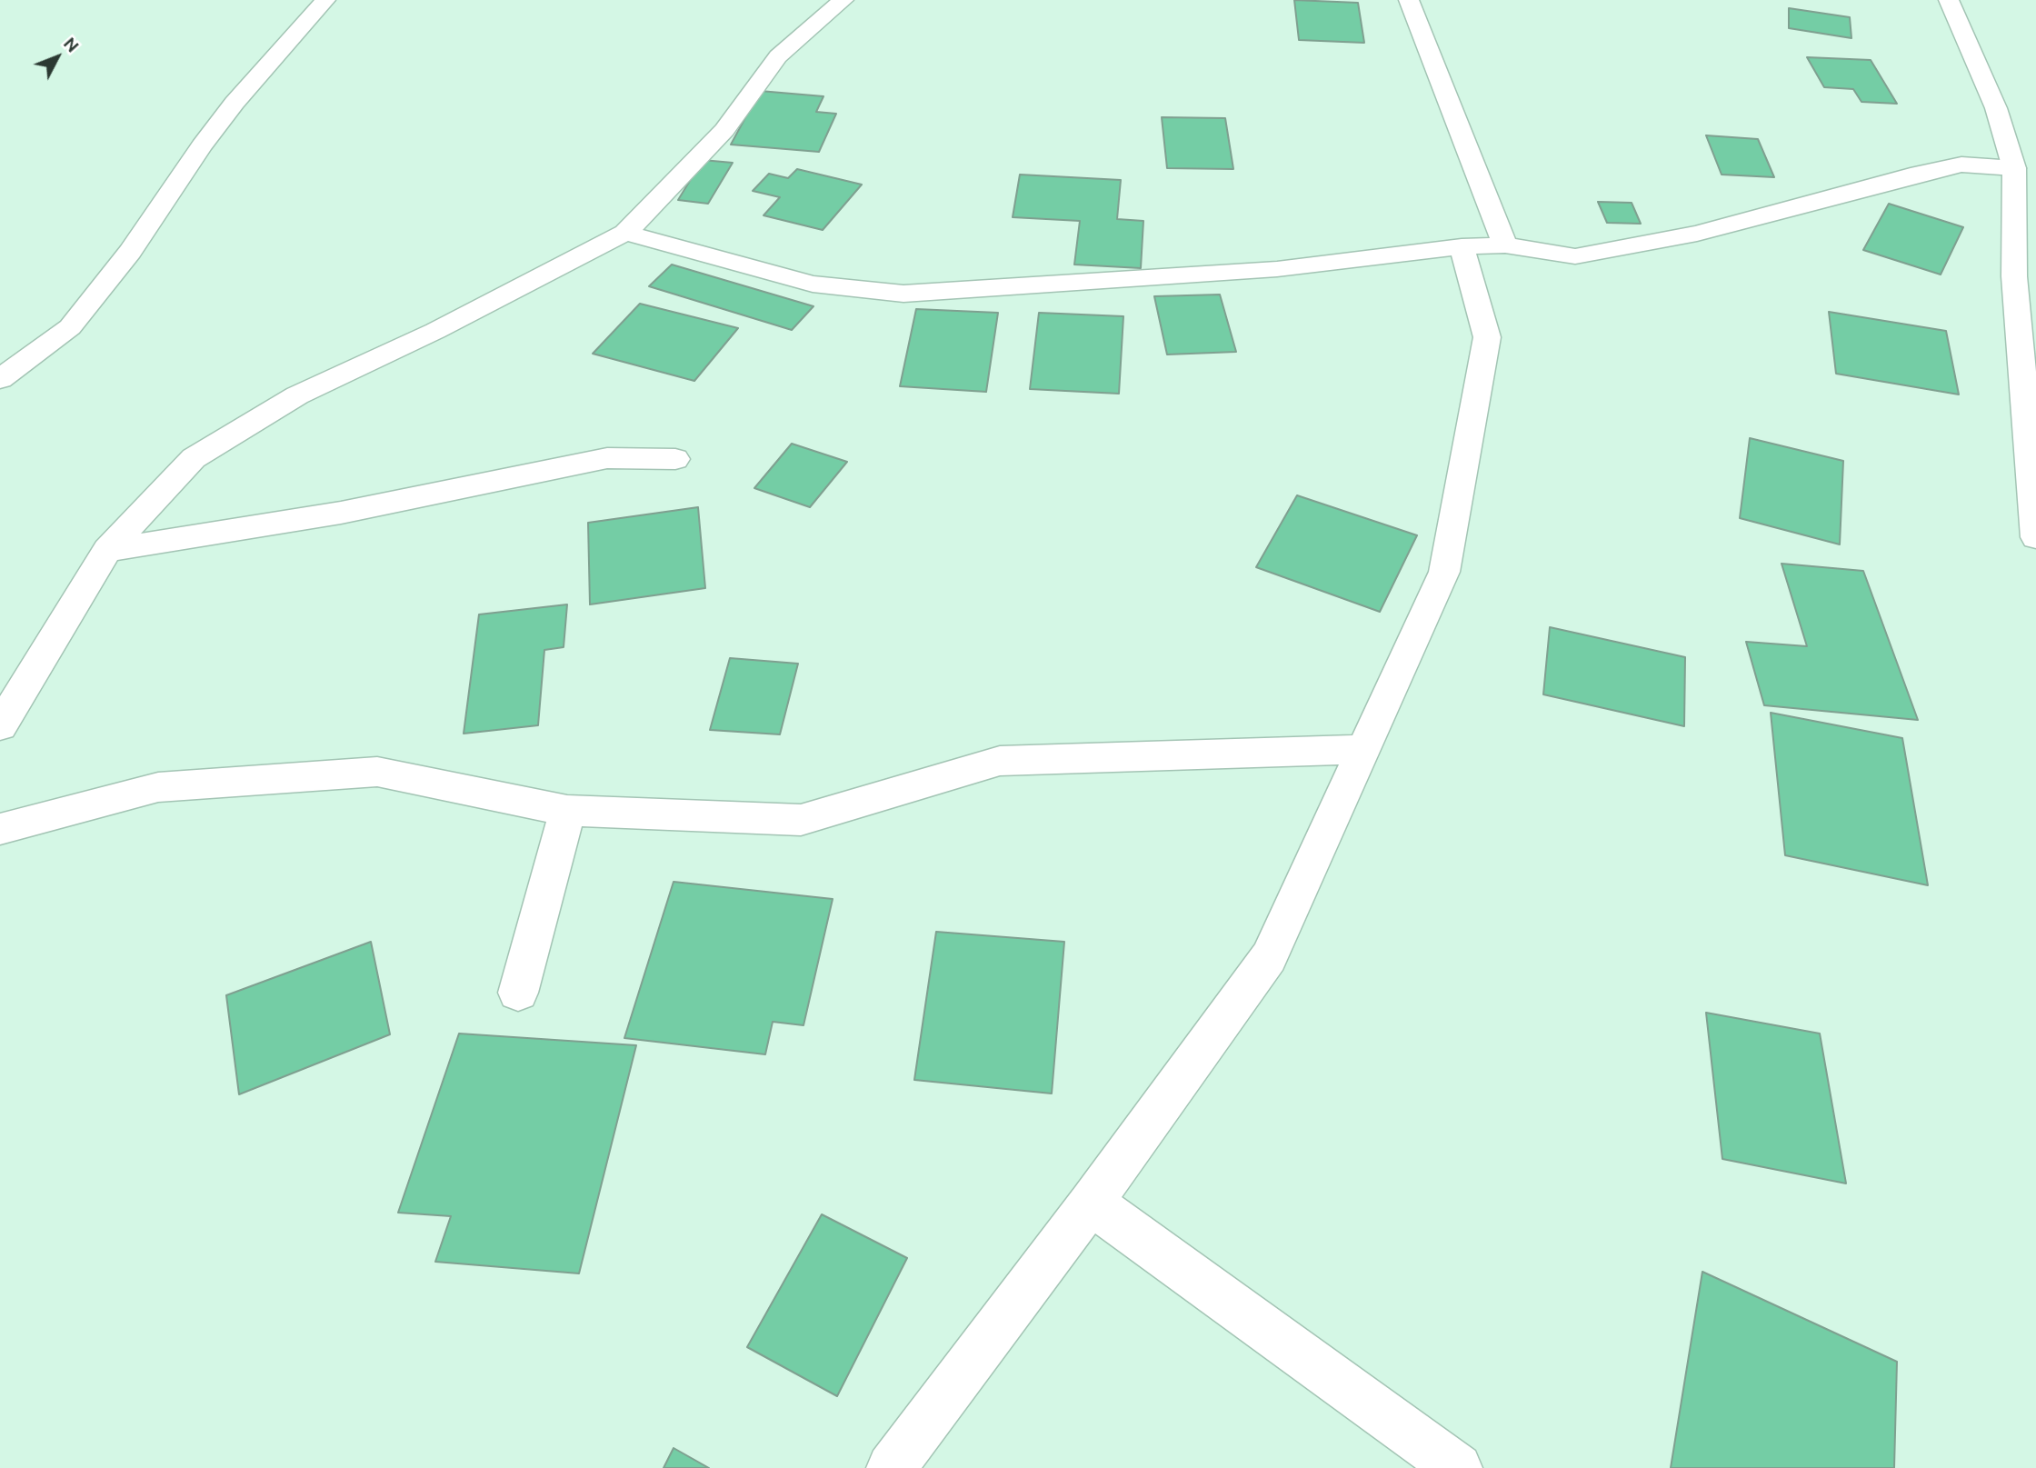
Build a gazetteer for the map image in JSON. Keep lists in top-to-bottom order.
{
  "north": "top right"
}
